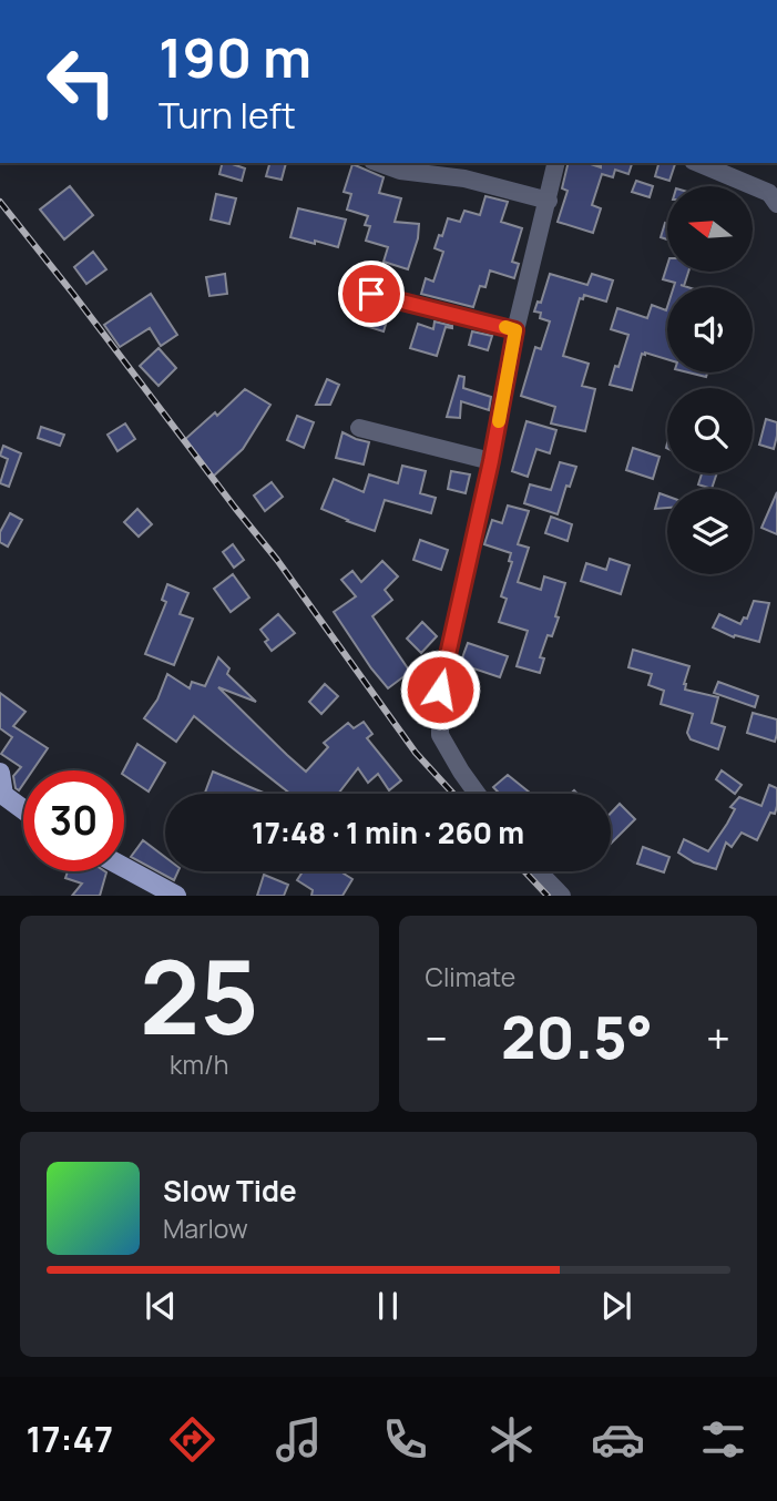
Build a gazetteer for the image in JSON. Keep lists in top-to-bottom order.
{
  "north": "left",
  "page": {
    "turn": ["190 m", "Turn left"],
    "limit": "30",
    "trip": "17:48 · 1 min · 260 m",
    "tile": [
      ["25", "km/h"],
      "Climate"
    ],
    "heat": ["−", "20.5°", "+"],
    "song": ["Slow Tide", "Marlow"],
    "tabs": "17:47"
  }
}
